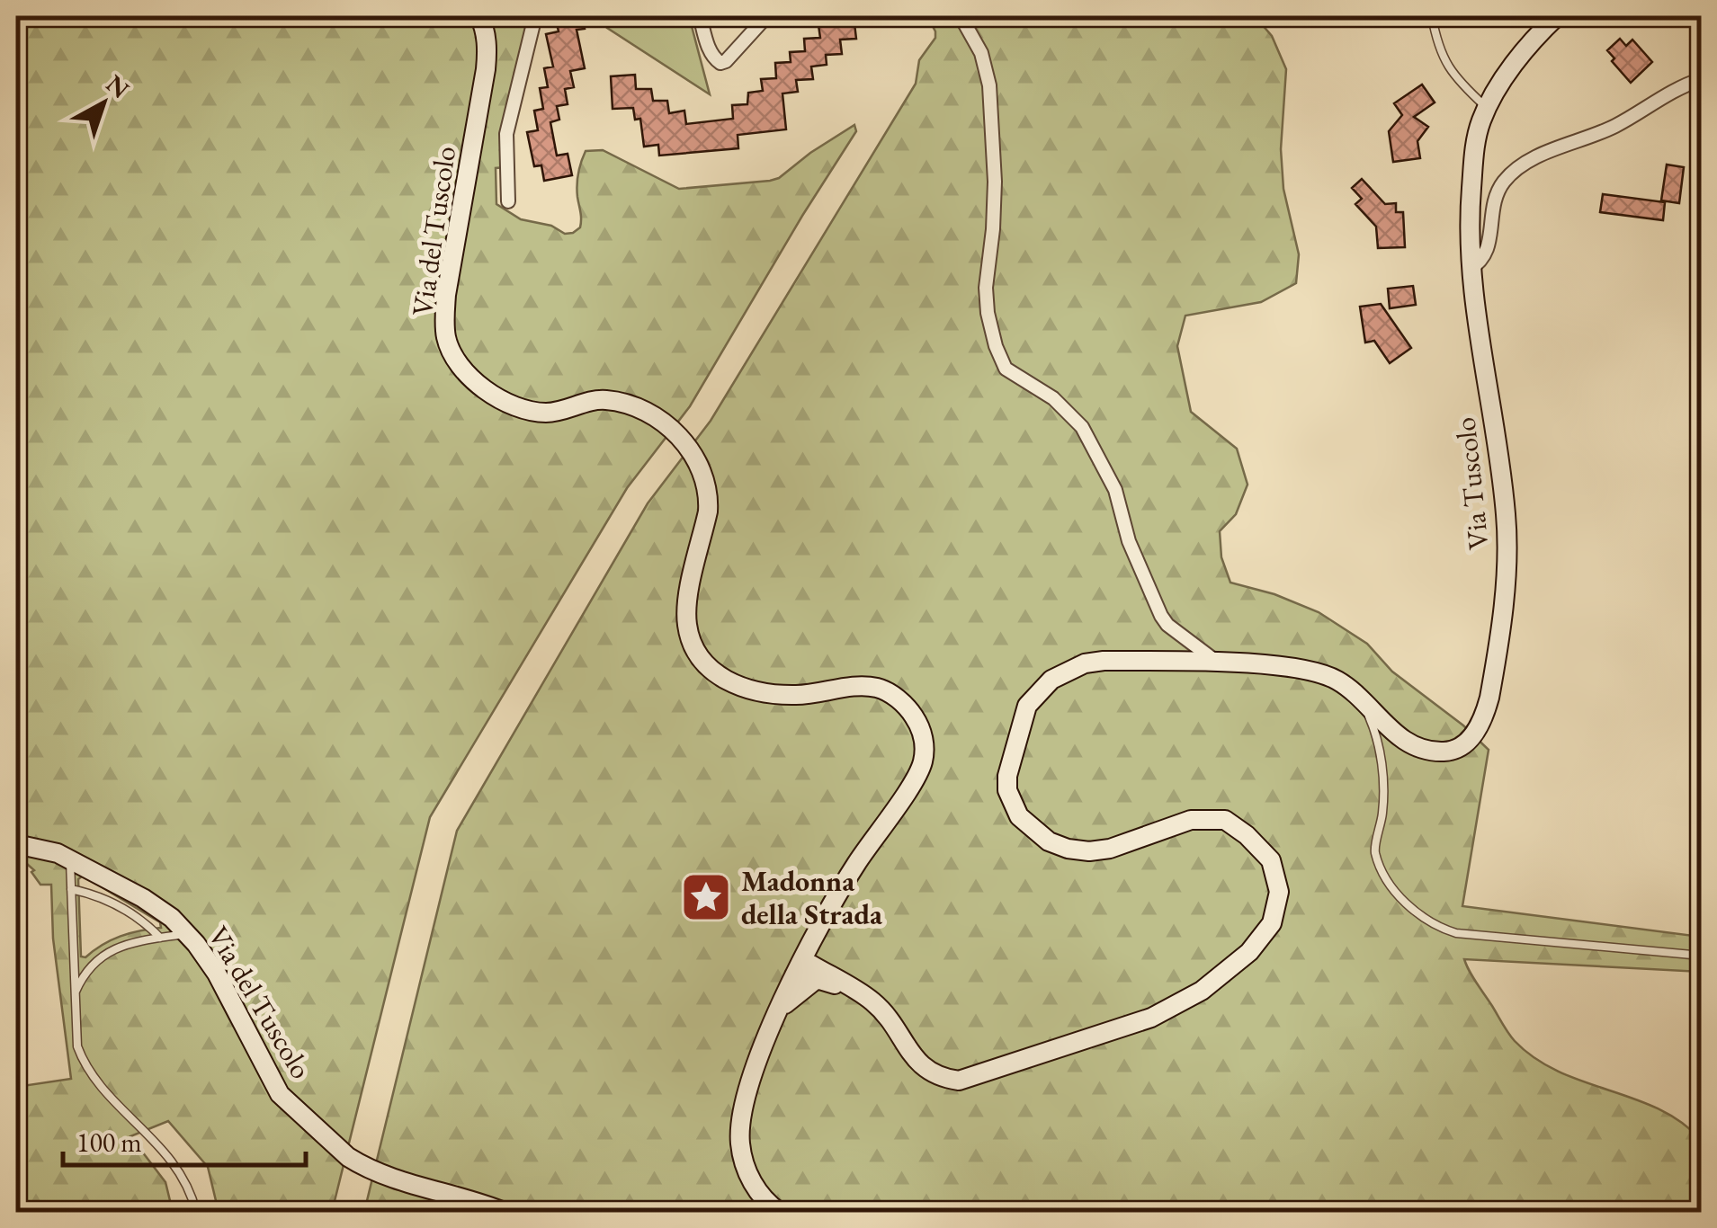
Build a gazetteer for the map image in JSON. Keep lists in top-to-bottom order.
{
  "streets": {
    "street": ["Via del Tuscolo", "Via Tuscolo"]
  },
  "places": {
    "place": ["Madonna della Strada"]
  },
  "scale_bar": "100 m",
  "north": "top right"
}
